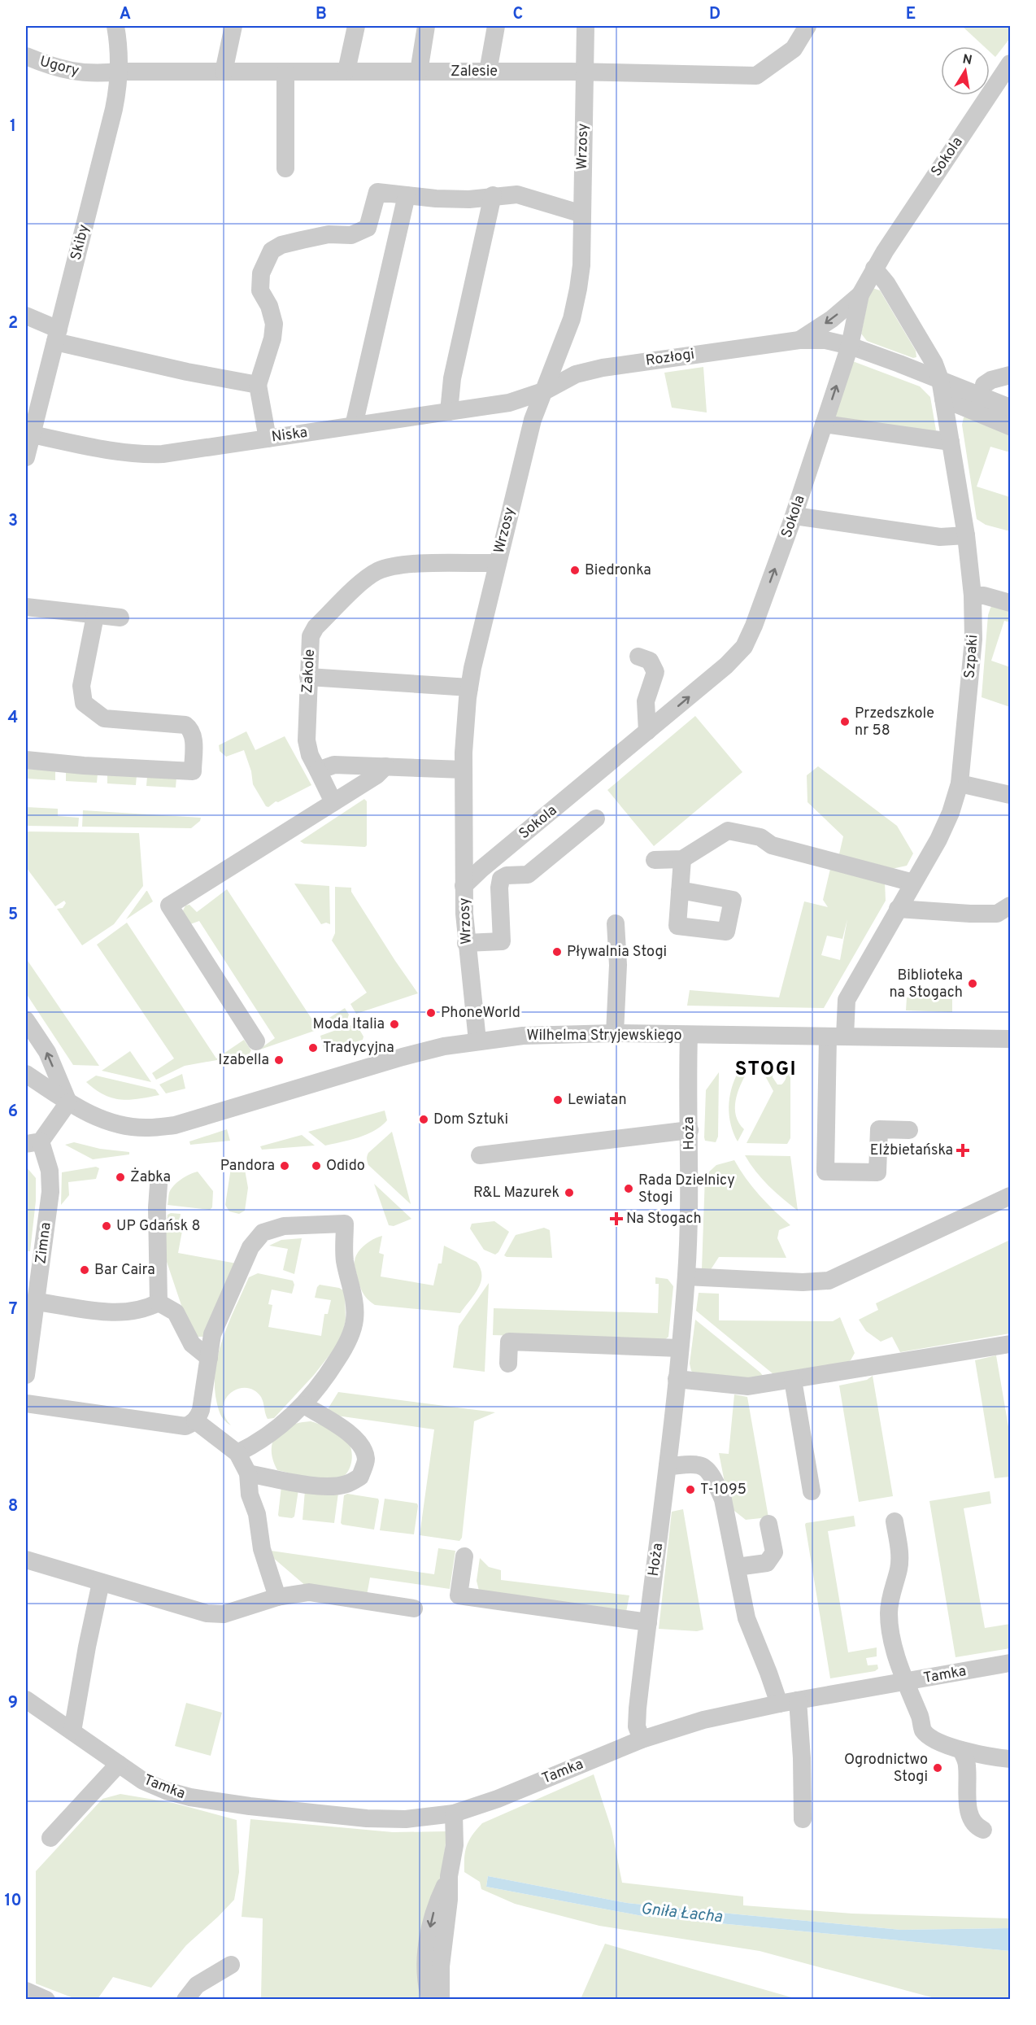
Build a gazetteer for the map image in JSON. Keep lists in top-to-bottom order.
{
  "streets": {
    "street": [
      "Ugory",
      "Zalesie",
      "Wrzosy",
      "Sokola",
      "Skiby",
      "Rozłogi",
      "Niska",
      "Szpaki",
      "Zakole",
      "Wilhelma Stryjewskiego",
      "Hoża",
      "Zimna",
      "Tamka"
    ]
  },
  "crossings": [
    ["Ugory", "Zalesie"],
    ["Ugory", "Skiby"],
    ["Zalesie", "Wrzosy"],
    ["Zalesie", "Skiby"],
    ["Wrzosy", "Sokola"],
    ["Wrzosy", "Rozłogi"],
    ["Wrzosy", "Niska"],
    ["Wrzosy", "Zakole"],
    ["Wrzosy", "Wilhelma Stryjewskiego"],
    ["Sokola", "Rozłogi"],
    ["Sokola", "Szpaki"],
    ["Skiby", "Niska"],
    ["Rozłogi", "Niska"],
    ["Rozłogi", "Szpaki"],
    ["Szpaki", "Wilhelma Stryjewskiego"],
    ["Wilhelma Stryjewskiego", "Hoża"],
    ["Hoża", "Tamka"]
  ],
  "districts": ["STOGI"],
  "water": ["Gniła Łacha"],
  "places": {
    "other": [
      "Biedronka",
      "Przedszkole nr 58",
      "Pływalnia Stogi",
      "Biblioteka na Stogach",
      "PhoneWorld",
      "Moda Italia",
      "Tradycyjna",
      "Izabella",
      "Lewiatan",
      "Dom Sztuki",
      "Pandora",
      "Odido",
      "Żabka",
      "Rada Dzielnicy Stogi",
      "R&L Mazurek",
      "UP Gdańsk 8",
      "Bar Caira",
      "T-1095",
      "Ogrodnictwo Stogi"
    ],
    "health": ["Elżbietańska", "Na Stogach"]
  },
  "north": "top",
  "grid": {
    "columns": [
      "A",
      "B",
      "C",
      "D",
      "E"
    ],
    "rows": [
      "1",
      "2",
      "3",
      "4",
      "5",
      "6",
      "7",
      "8",
      "9",
      "10"
    ]
  }
}
